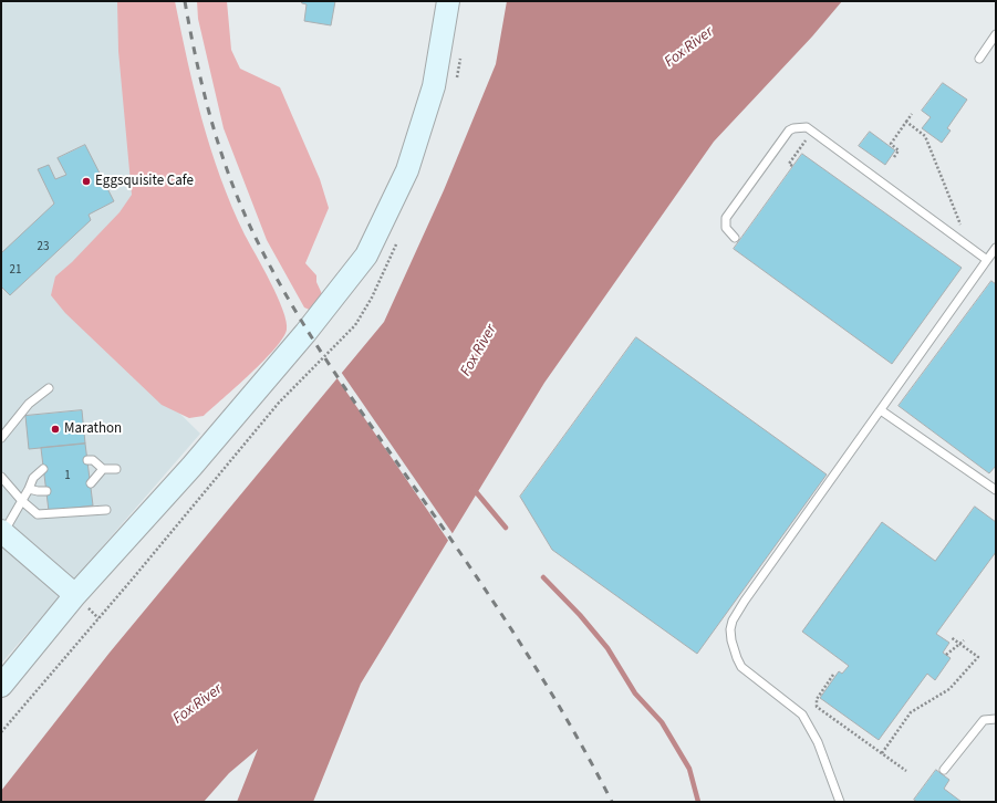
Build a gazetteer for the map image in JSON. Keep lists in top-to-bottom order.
{
  "water": ["Fox River"],
  "places": ["Eggsquisite Cafe", "Marathon"],
  "house_numbers": ["23", "21", "1"]
}
